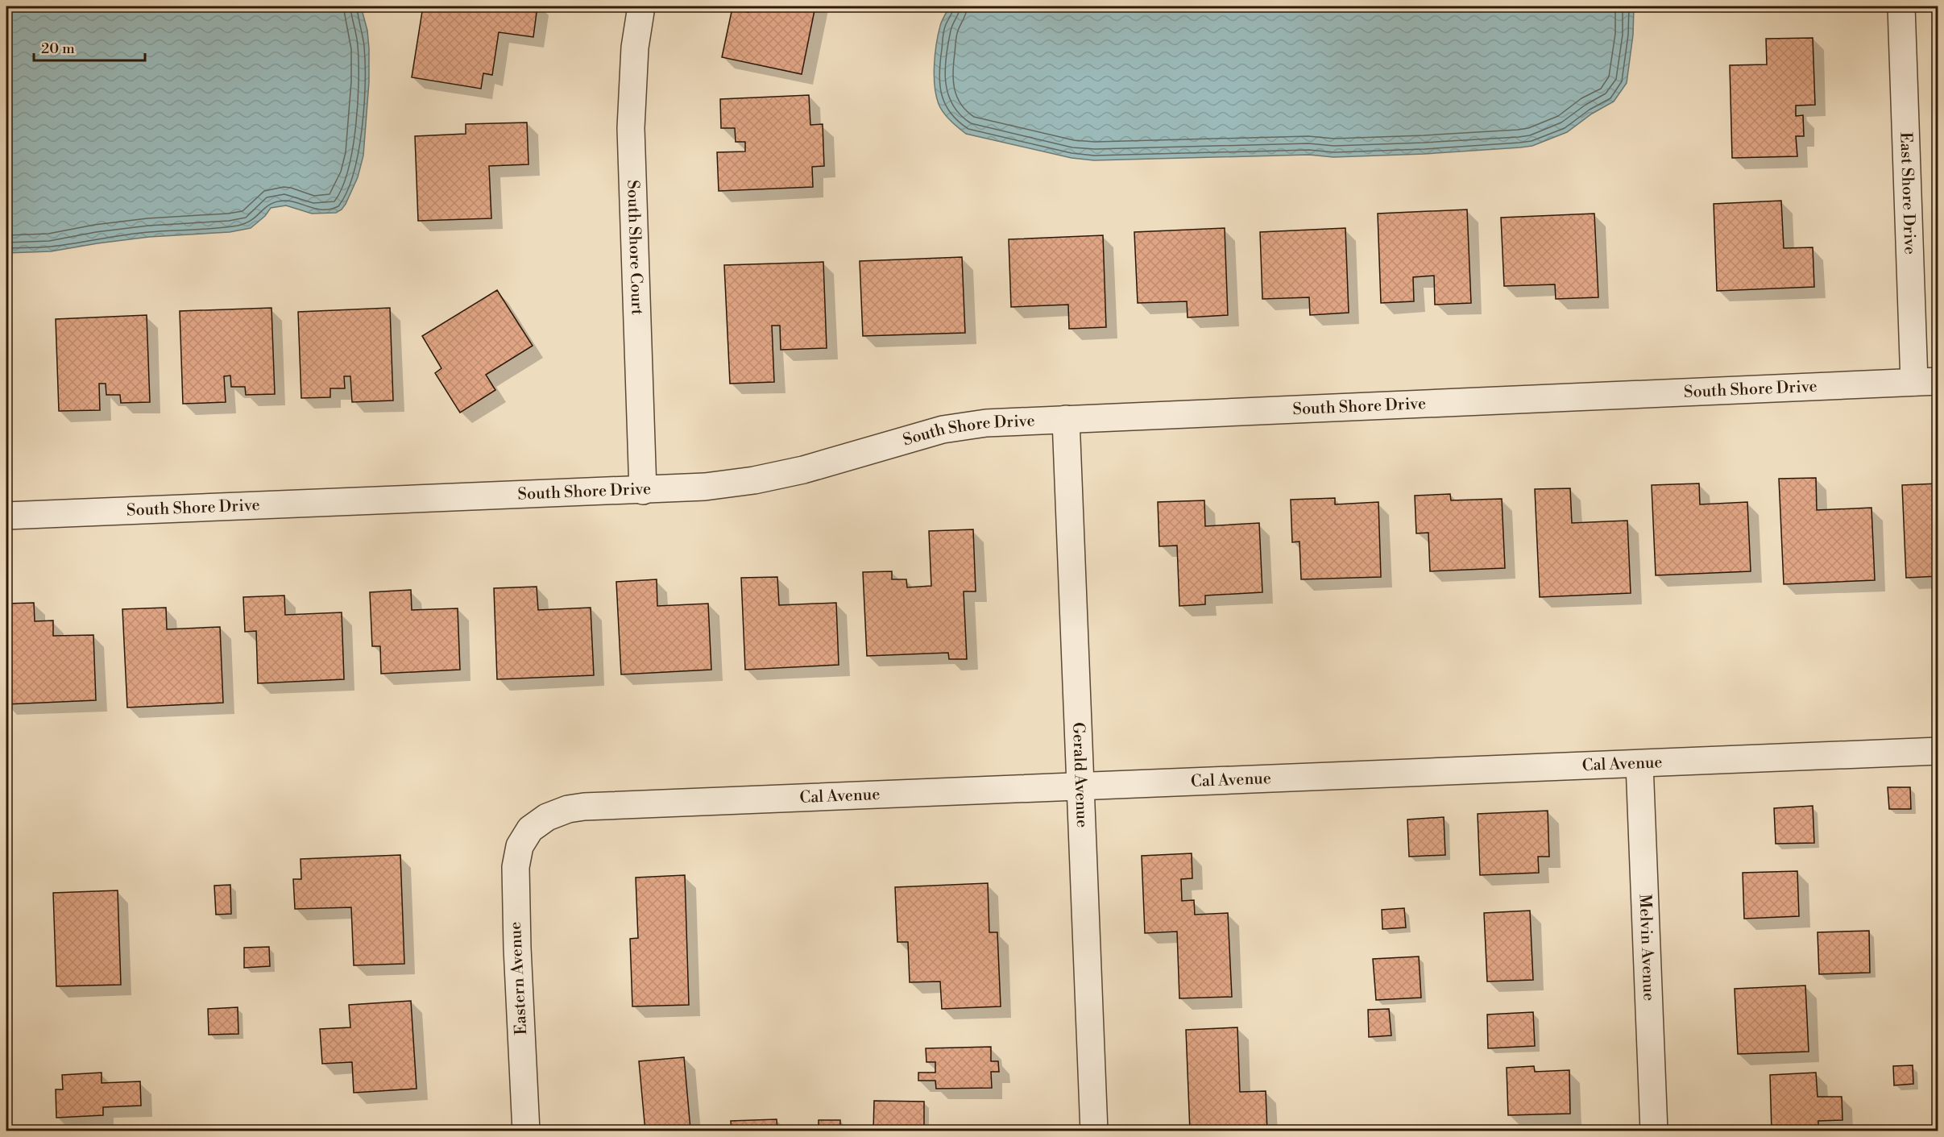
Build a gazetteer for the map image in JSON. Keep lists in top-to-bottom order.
{
  "streets": {
    "street": [
      "East Shore Drive",
      "South Shore Court",
      "South Shore Drive",
      "Cal Avenue",
      "Gerald Avenue",
      "Melvin Avenue",
      "Eastern Avenue"
    ]
  },
  "crossings": [
    ["East Shore Drive", "South Shore Drive"],
    ["South Shore Court", "South Shore Drive"],
    ["South Shore Drive", "Gerald Avenue"],
    ["Cal Avenue", "Gerald Avenue"],
    ["Cal Avenue", "Melvin Avenue"],
    ["Cal Avenue", "Eastern Avenue"]
  ],
  "scale_bar": "20 m"
}
